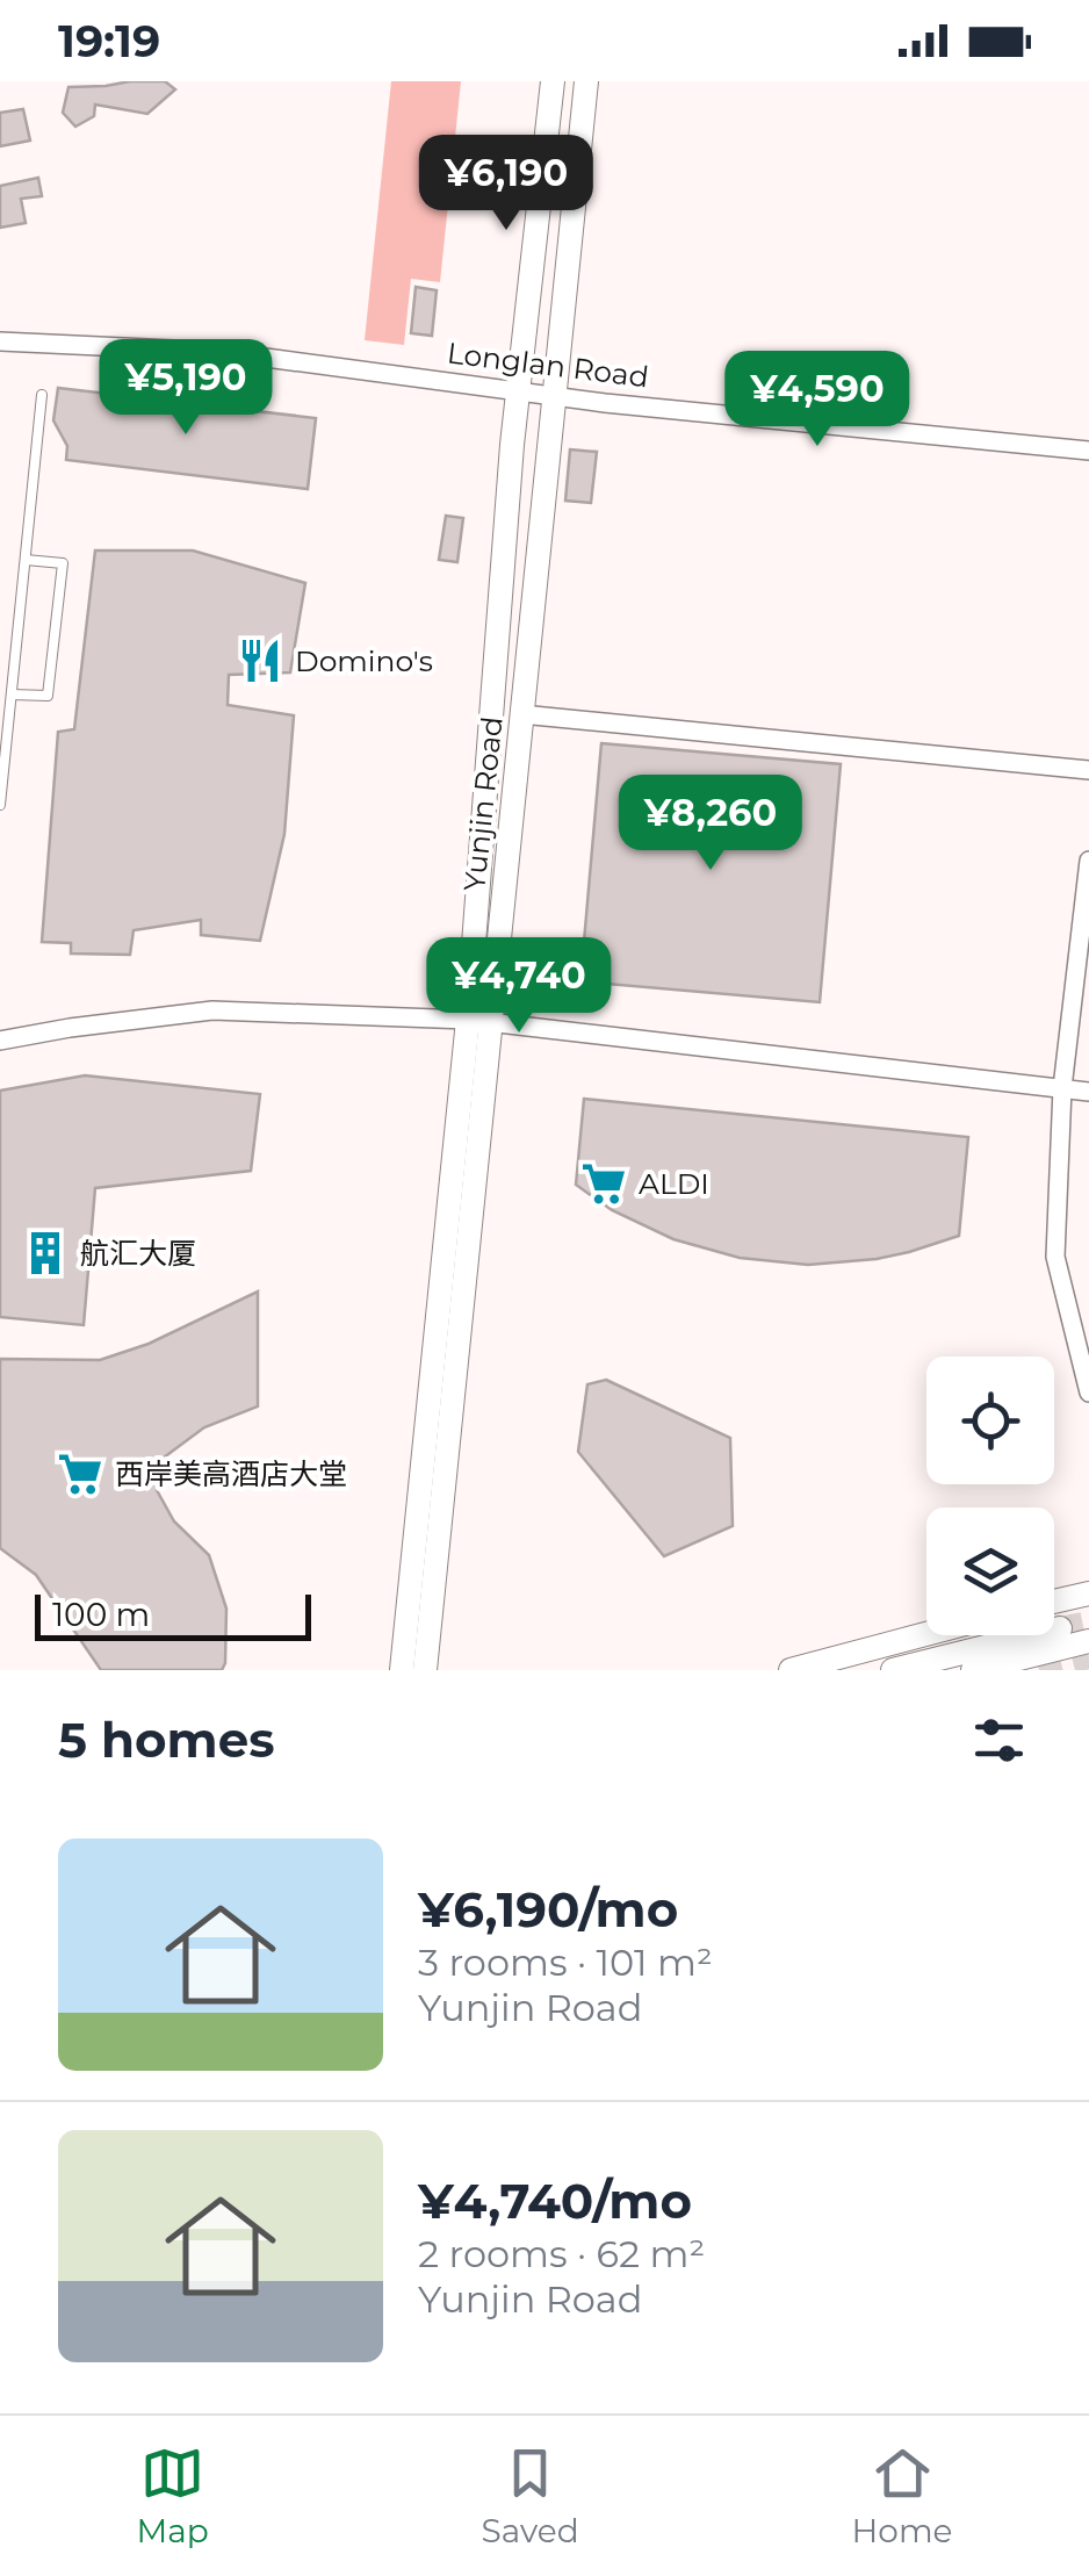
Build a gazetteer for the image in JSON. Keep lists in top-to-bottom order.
{
  "streets": {
    "main road": ["Yunjin Road"],
    "street": ["Longlan Road"]
  },
  "crossings": [
    ["Longlan Road", "Yunjin Road"]
  ],
  "places": {
    "restaurant": ["Domino's"],
    "supermarket": ["ALDI", "西岸美高酒店大堂"],
    "building": ["航汇大厦"]
  },
  "scale_bar": "100 m",
  "page": {
    "status": "19:19",
    "price": [
      "¥6,190",
      "¥5,190",
      "¥4,590",
      "¥8,260",
      "¥4,740"
    ],
    "scale": "100 m",
    "heading": "5 homes",
    "list": [
      {
        "name": "¥6,190/mo",
        "note": "3 rooms · 101 m² · Yunjin Road"
      },
      {
        "name": "¥4,740/mo",
        "note": "2 rooms · 62 m² · Yunjin Road"
      }
    ],
    "tabs": ["Map", "Saved", "Home"]
  }
}
